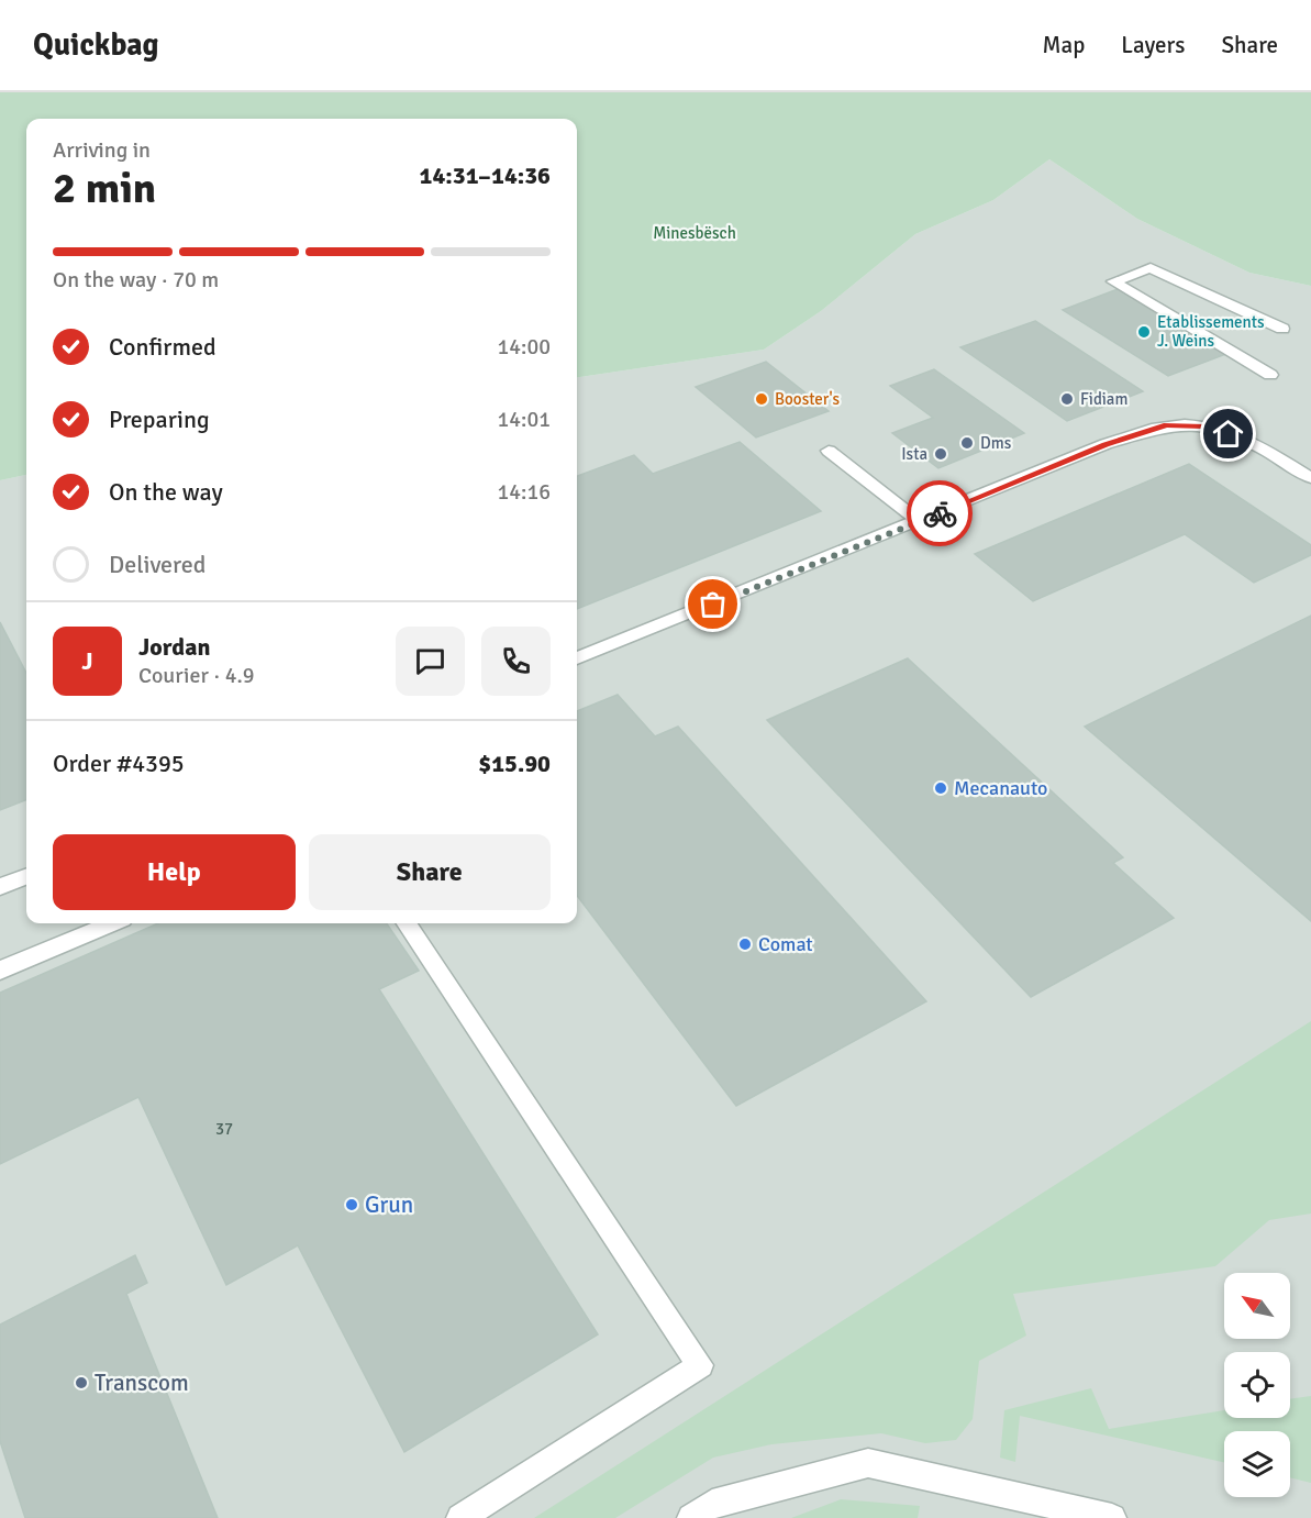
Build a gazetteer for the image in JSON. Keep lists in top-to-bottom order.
{
  "parks": ["Minesbësch"],
  "places": [
    "Etablissements J. Weins",
    "Booster's",
    "Fidiam",
    "Dms",
    "Ista",
    "Mecanauto",
    "Comat",
    "Grun",
    "Transcom"
  ],
  "house_numbers": ["37"],
  "north": "top left",
  "page": {
    "header": "Quickbag",
    "nav": ["Map", "Layers", "Share"],
    "heading": ["2 min", "Arriving in", "14:31–14:36"],
    "panel": [
      "Jordan",
      "Courier · 4.9",
      "Order #4395",
      "$15.90"
    ],
    "bar": "On the way · 70 m",
    "list": [
      ["Confirmed", "14:00"],
      ["Preparing", "14:01"],
      ["On the way", "14:16"],
      "Delivered"
    ],
    "round": "J",
    "buttons": ["Help", "Share"]
  }
}
